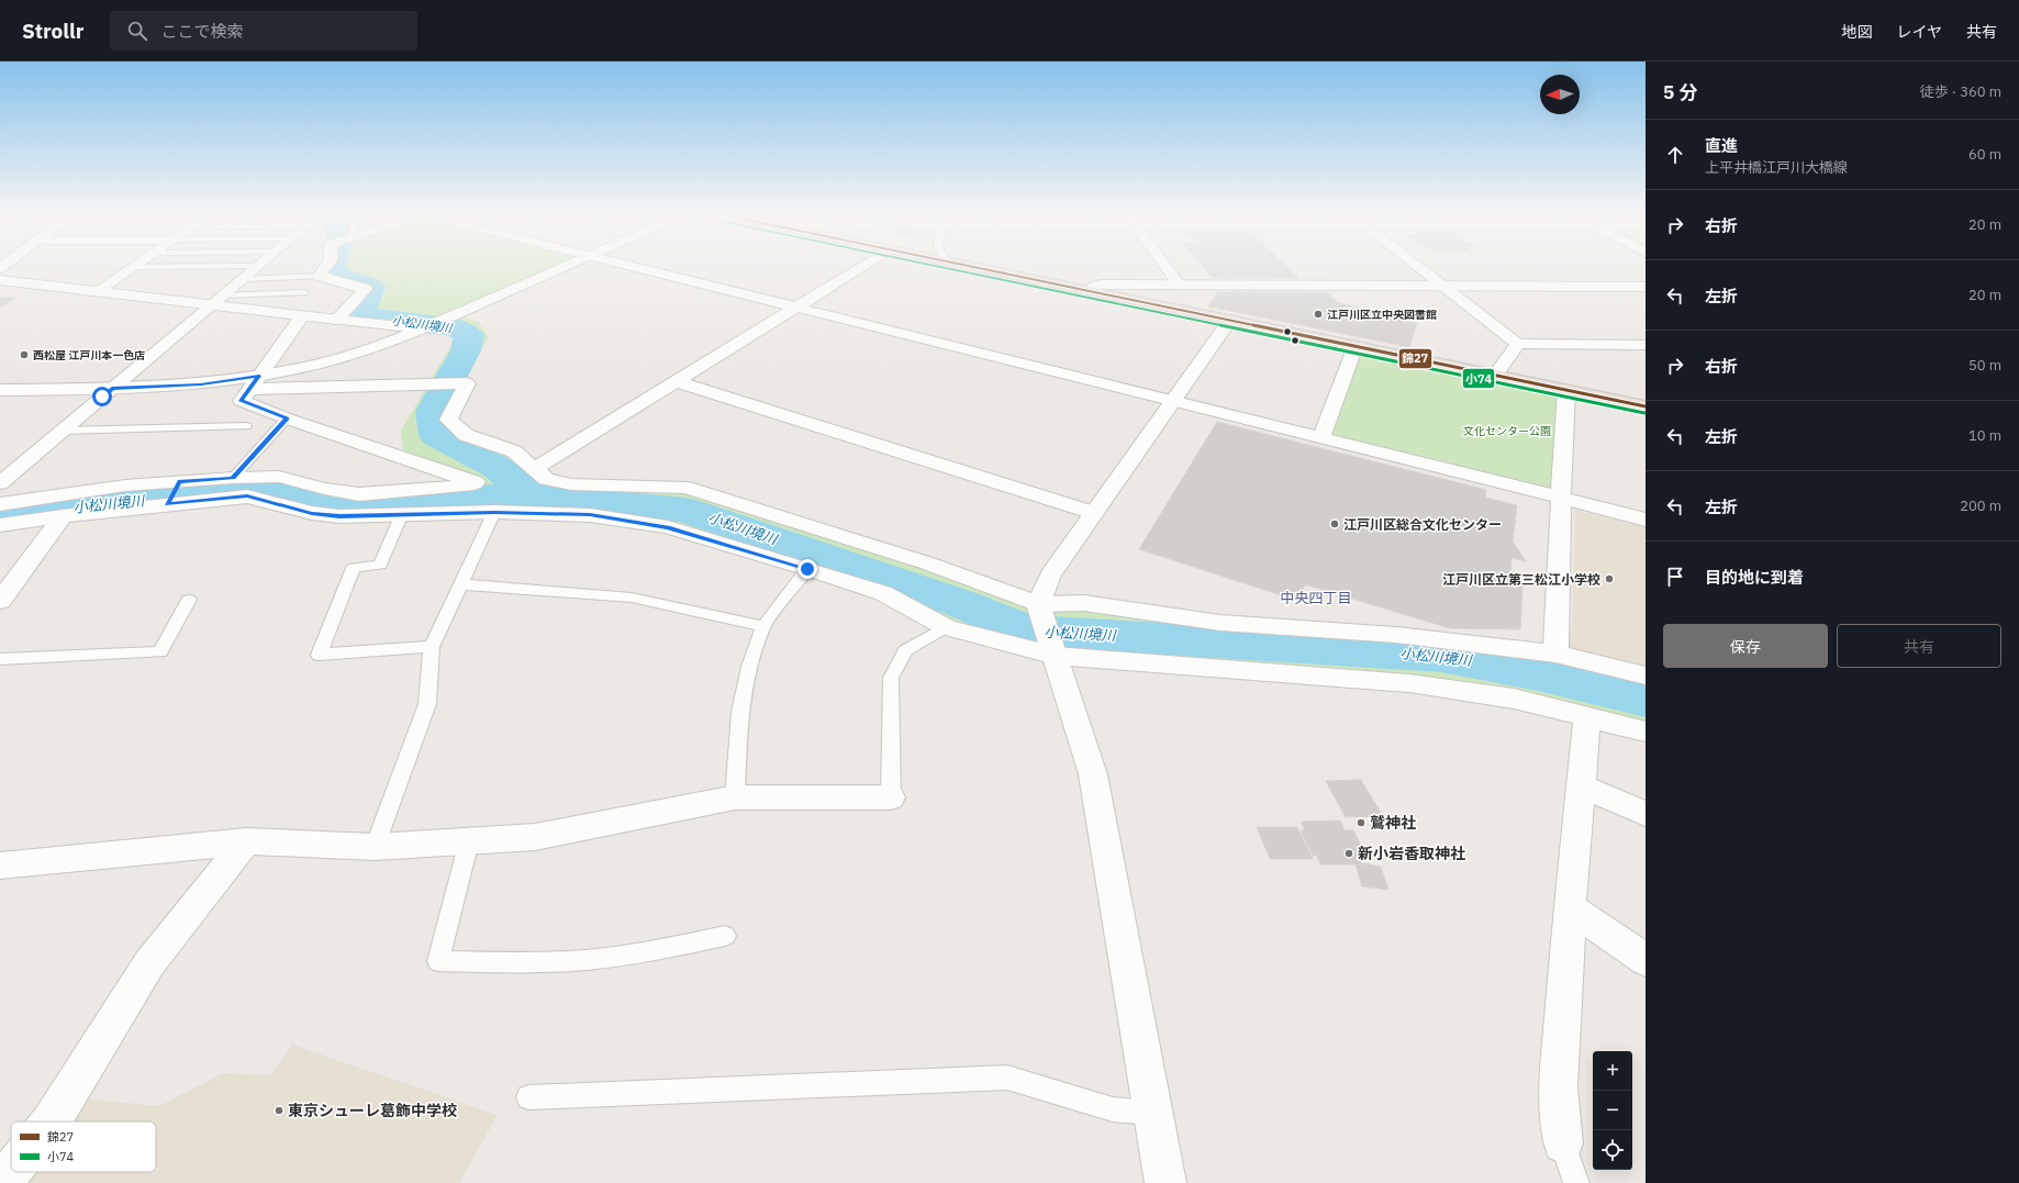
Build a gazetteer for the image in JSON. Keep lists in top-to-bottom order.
{
  "districts": ["中央四丁目"],
  "water": ["小松川境川"],
  "parks": ["文化センター公園"],
  "places": [
    "江戸川区立中央図書館",
    "西松屋 江戸川本一色店",
    "江戸川区総合文化センター",
    "江戸川区立第三松江小学校",
    "鷲神社",
    "新小岩香取神社",
    "東京シューレ葛飾中学校"
  ],
  "lines": ["transit line 錦27", "transit line 小74"],
  "legend": ["錦27", "小74"],
  "north": "left",
  "page": {
    "header": "Strollr",
    "search": "ここで検索",
    "nav": ["地図", "レイヤ", "共有"],
    "heading": ["5 分", "徒歩 · 360 m"],
    "list": [
      ["直進", "上平井橋江戸川大橋線", "60 m"],
      ["右折", "20 m"],
      ["左折", "20 m"],
      ["右折", "50 m"],
      ["左折", "10 m"],
      ["左折", "200 m"],
      "目的地に到着"
    ],
    "buttons": ["保存", "共有"],
    "map_buttons": ["+", "−"]
  }
}
